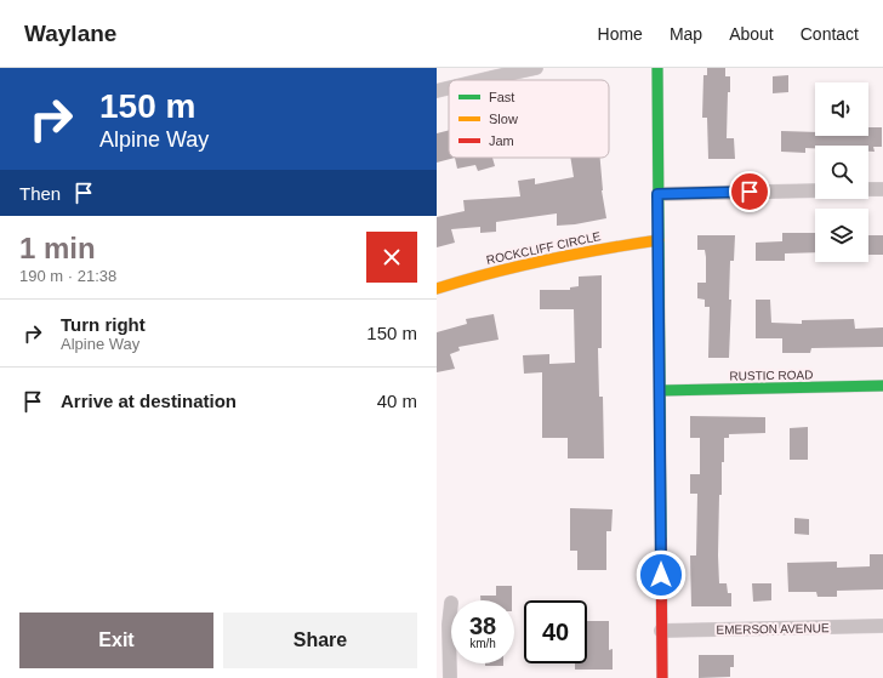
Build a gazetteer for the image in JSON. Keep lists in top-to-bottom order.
{
  "streets": {
    "street": ["ROCKCLIFF CIRCLE", "RUSTIC ROAD", "EMERSON AVENUE"]
  },
  "legend": ["Fast", "Slow", "Jam"],
  "page": {
    "header": "Waylane",
    "nav": [
      "Home",
      "Map",
      "About",
      "Contact"
    ],
    "turn": ["150 m", "Alpine Way"],
    "then": "Then",
    "heading": ["1 min", "190 m · 21:38"],
    "list": [
      {
        "name": "Turn right",
        "note": "Alpine Way",
        "value": "150 m"
      },
      {
        "name": "Arrive at destination",
        "value": "40 m"
      }
    ],
    "speed": "38 km/h",
    "limit": "40",
    "buttons": ["Exit", "Share"]
  }
}
